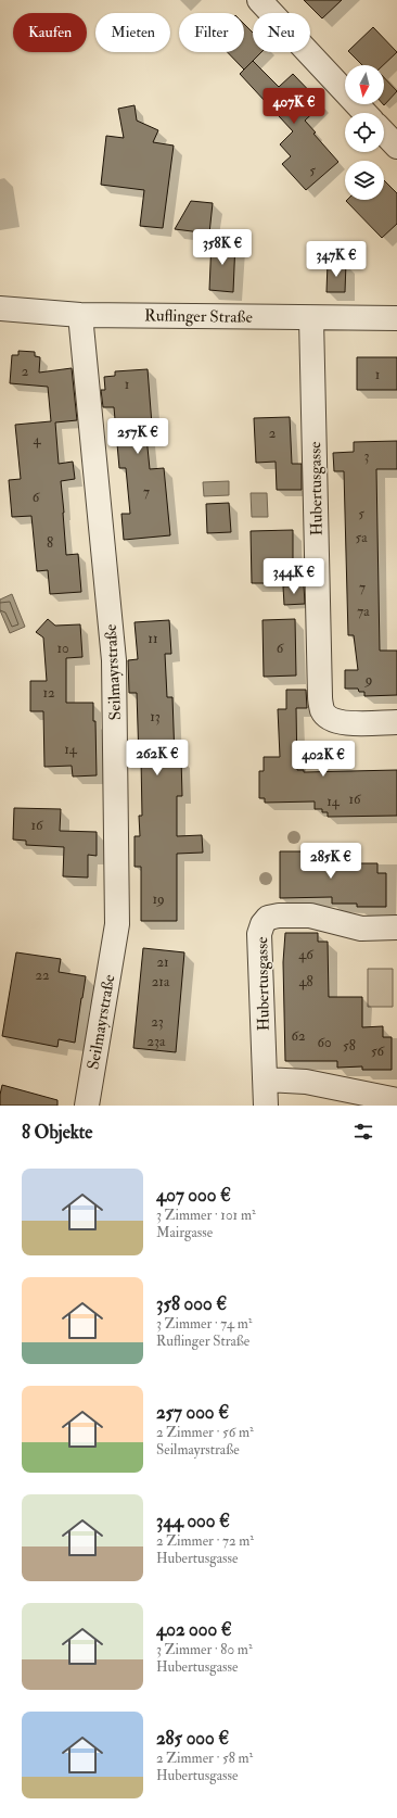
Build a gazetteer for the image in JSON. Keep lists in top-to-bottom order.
{
  "streets": {
    "street": ["Ruflinger Straße", "Hubertusgasse", "Seilmayrstraße"]
  },
  "crossings": [
    ["Ruflinger Straße", "Hubertusgasse"],
    ["Ruflinger Straße", "Seilmayrstraße"]
  ],
  "house_numbers": [
    "5",
    "2",
    "1",
    "1",
    "2",
    "4",
    "3",
    "7",
    "6",
    "5",
    "5a",
    "8",
    "7",
    "7a",
    "11",
    "10",
    "6",
    "9",
    "12",
    "13",
    "14",
    "16",
    "14",
    "16",
    "19",
    "46",
    "21",
    "22",
    "21a",
    "48",
    "23",
    "62",
    "23a",
    "60",
    "58",
    "56"
  ],
  "north": "bottom",
  "page": {
    "chip": [
      "Kaufen",
      "Mieten",
      "Filter",
      "Neu"
    ],
    "price": [
      "407K €",
      "358K €",
      "347K €",
      "257K €",
      "344K €",
      "262K €",
      "402K €",
      "285K €"
    ],
    "heading": "8 Objekte",
    "list": [
      {
        "name": "407 000 €",
        "note": "3 Zimmer · 101 m² · Mairgasse"
      },
      {
        "name": "358 000 €",
        "note": "3 Zimmer · 74 m² · Ruflinger Straße"
      },
      {
        "name": "257 000 €",
        "note": "2 Zimmer · 56 m² · Seilmayrstraße"
      },
      {
        "name": "344 000 €",
        "note": "2 Zimmer · 72 m² · Hubertusgasse"
      },
      {
        "name": "402 000 €",
        "note": "3 Zimmer · 80 m² · Hubertusgasse"
      },
      {
        "name": "285 000 €",
        "note": "2 Zimmer · 58 m² · Hubertusgasse"
      }
    ]
  }
}
